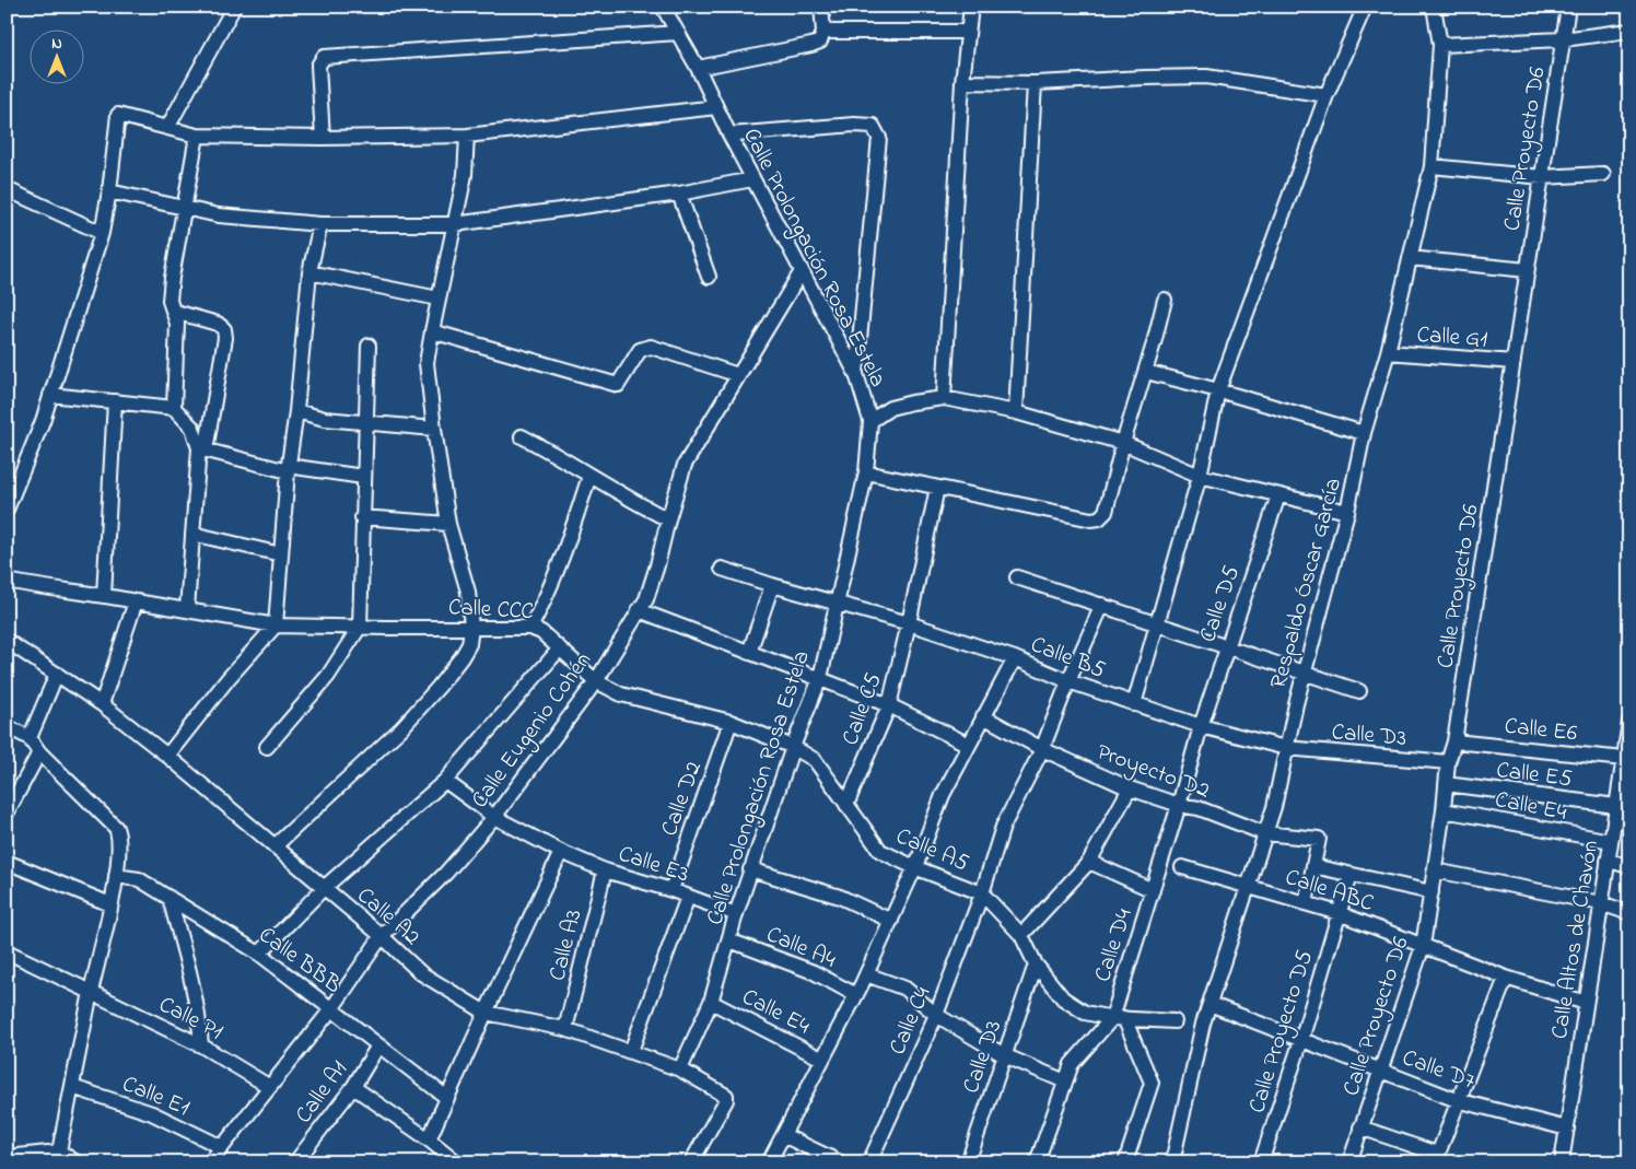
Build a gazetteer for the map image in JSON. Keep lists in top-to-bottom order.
{
  "streets": {
    "street": [
      "Calle Proyecto D6",
      "Calle Prolongación Rosa Estela",
      "Calle G1",
      "Respaldo Óscar García",
      "Calle D5",
      "Calle CCC",
      "Calle B5",
      "Calle C5",
      "Calle E6",
      "Calle Eugenio Cohén",
      "Calle D3",
      "Proyecto D2",
      "Calle E5",
      "Calle D2",
      "Calle E4",
      "Calle A5",
      "Calle E3",
      "Calle ABC",
      "Calle A2",
      "Calle Altos de Chavón",
      "Calle A3",
      "Calle D4",
      "Calle A4",
      "Calle BBB",
      "Calle P1",
      "Calle C4",
      "Calle Proyecto D5",
      "Calle D7",
      "Calle A1",
      "Calle E1"
    ]
  },
  "crossings": [
    ["Calle Proyecto D6", "Calle G1"],
    ["Calle Proyecto D6", "Calle E6"],
    ["Calle Proyecto D6", "Calle D3"],
    ["Calle Proyecto D6", "Calle E5"],
    ["Calle Proyecto D6", "Calle E4"],
    ["Calle Proyecto D6", "Calle ABC"],
    ["Calle Proyecto D6", "Calle D7"],
    ["Calle Prolongación Rosa Estela", "Calle B5"],
    ["Calle Prolongación Rosa Estela", "Calle Eugenio Cohén"],
    ["Calle Prolongación Rosa Estela", "Calle E4"],
    ["Calle Prolongación Rosa Estela", "Calle A5"],
    ["Calle Prolongación Rosa Estela", "Calle E3"],
    ["Calle Prolongación Rosa Estela", "Calle A2"],
    ["Calle Prolongación Rosa Estela", "Calle A4"],
    ["Calle G1", "Respaldo Óscar García"],
    ["Respaldo Óscar García", "Calle B5"],
    ["Respaldo Óscar García", "Calle D3"],
    ["Respaldo Óscar García", "Proyecto D2"],
    ["Respaldo Óscar García", "Calle ABC"],
    ["Respaldo Óscar García", "Calle D7"],
    ["Calle D5", "Calle B5"],
    ["Calle D5", "Calle D4"],
    ["Calle CCC", "Calle Eugenio Cohén"],
    ["Calle CCC", "Calle D2"],
    ["Calle CCC", "Calle A5"],
    ["Calle B5", "Calle C5"],
    ["Calle B5", "Calle D3"],
    ["Calle B5", "Calle D4"],
    ["Calle C5", "Calle A5"],
    ["Calle E6", "Calle Altos de Chavón"],
    ["Calle Eugenio Cohén", "Calle E3"],
    ["Calle Eugenio Cohén", "Calle A2"],
    ["Calle Eugenio Cohén", "Calle BBB"],
    ["Calle Eugenio Cohén", "Calle P1"],
    ["Calle Eugenio Cohén", "Calle E1"],
    ["Calle D3", "Calle A5"],
    ["Proyecto D2", "Calle D4"],
    ["Proyecto D2", "Calle C4"],
    ["Calle E5", "Calle Altos de Chavón"],
    ["Calle D2", "Calle A5"],
    ["Calle D2", "Calle E3"],
    ["Calle E4", "Calle Altos de Chavón"],
    ["Calle A5", "Calle D4"],
    ["Calle A5", "Calle C4"],
    ["Calle E3", "Calle A3"],
    ["Calle ABC", "Calle Altos de Chavón"],
    ["Calle ABC", "Calle Proyecto D5"],
    ["Calle A2", "Calle A3"],
    ["Calle Altos de Chavón", "Calle D7"],
    ["Calle BBB", "Calle A1"],
    ["Calle Proyecto D5", "Calle D7"]
  ],
  "north": "top"
}
